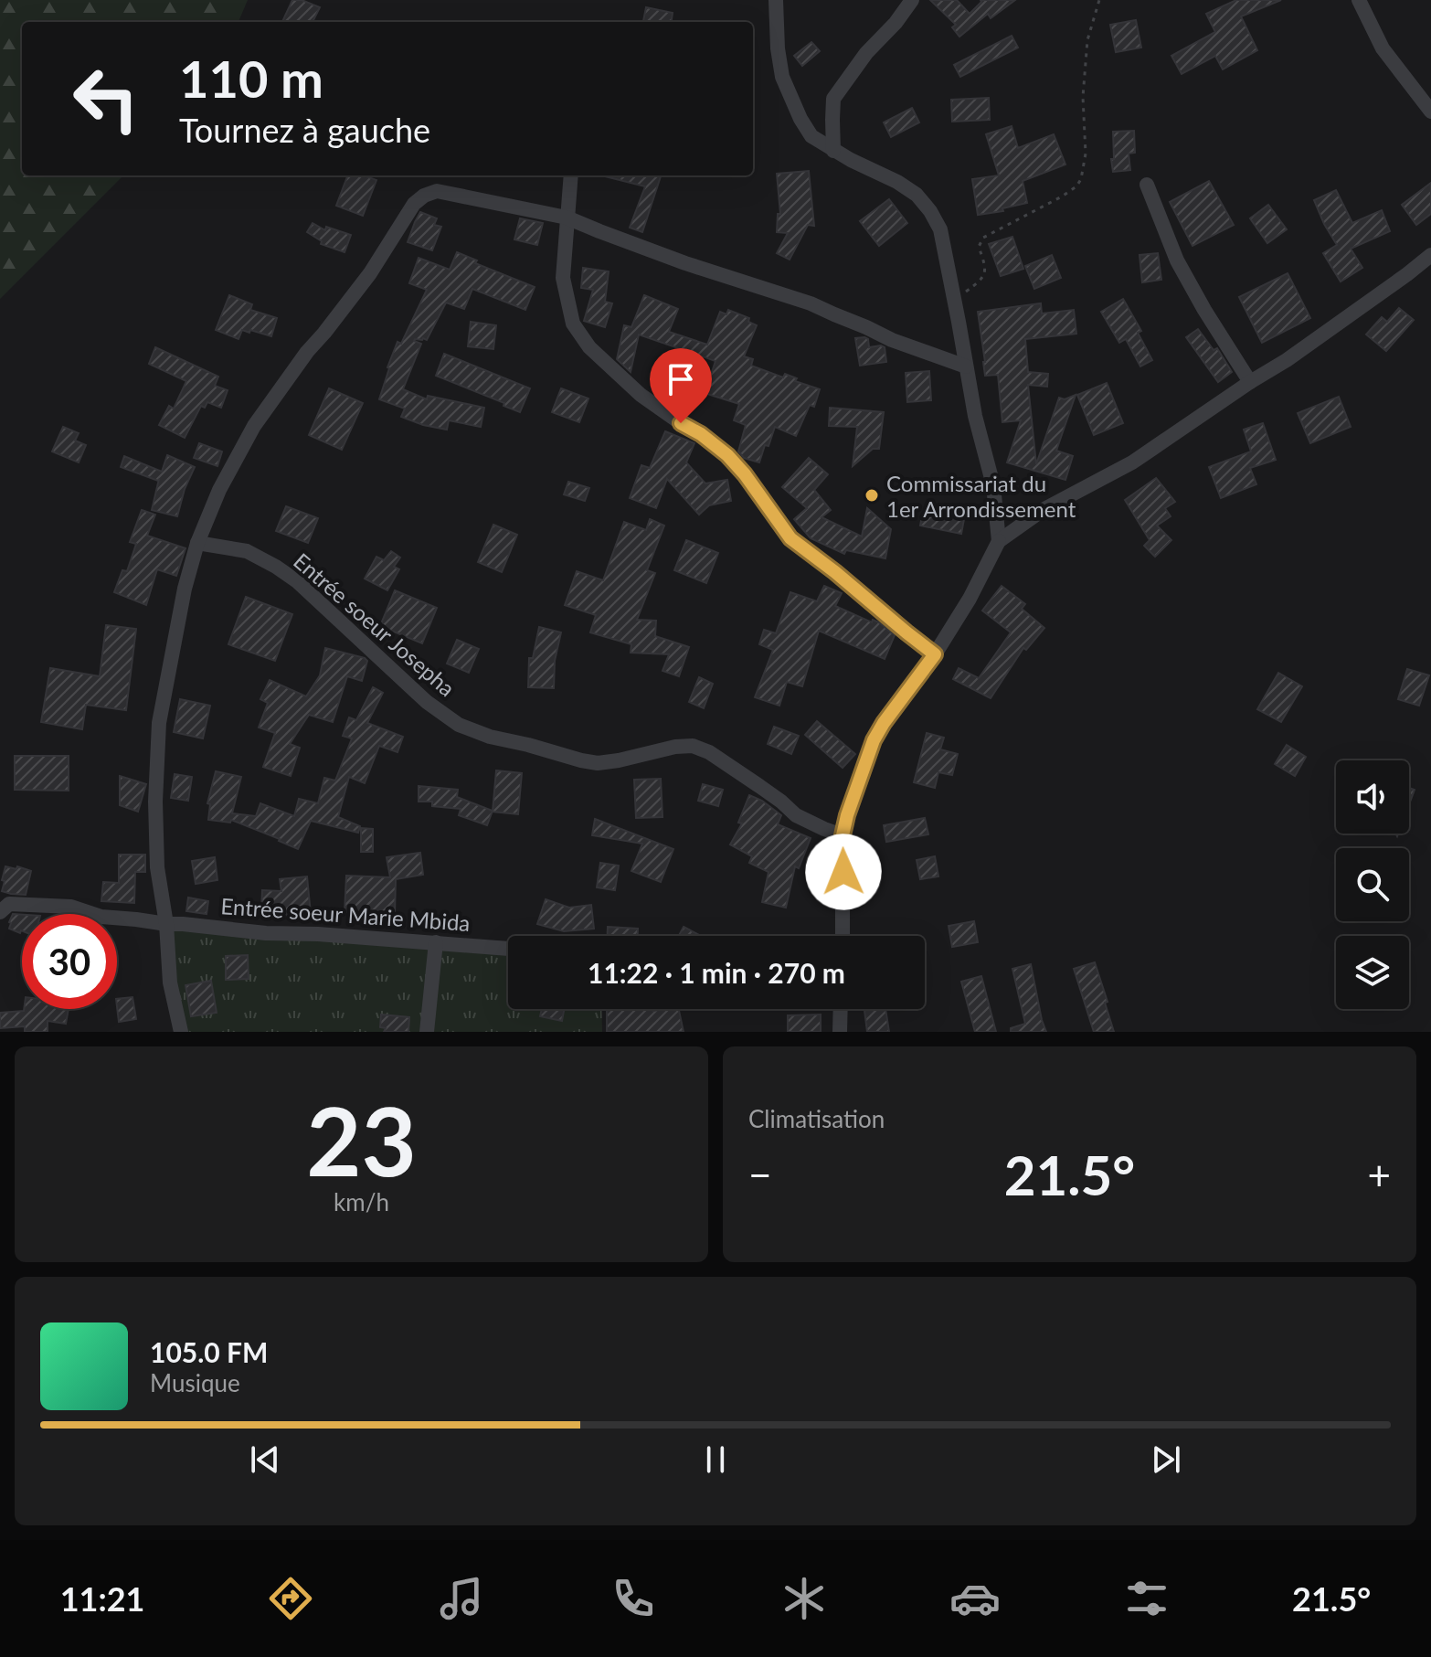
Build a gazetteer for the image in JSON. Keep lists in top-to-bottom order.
{
  "streets": {
    "street": ["Entrée soeur Josepha", "Entrée soeur Marie Mbida"]
  },
  "places": ["Commissariat du 1er Arrondissement"],
  "page": {
    "turn": ["110 m", "Tournez à gauche"],
    "limit": "30",
    "trip": "11:22 · 1 min · 270 m",
    "tile": [
      ["23", "km/h"],
      "Climatisation"
    ],
    "heat": ["−", "21.5°", "+"],
    "song": ["105.0 FM", "Musique"],
    "tabs": ["11:21", "21.5°"]
  }
}
